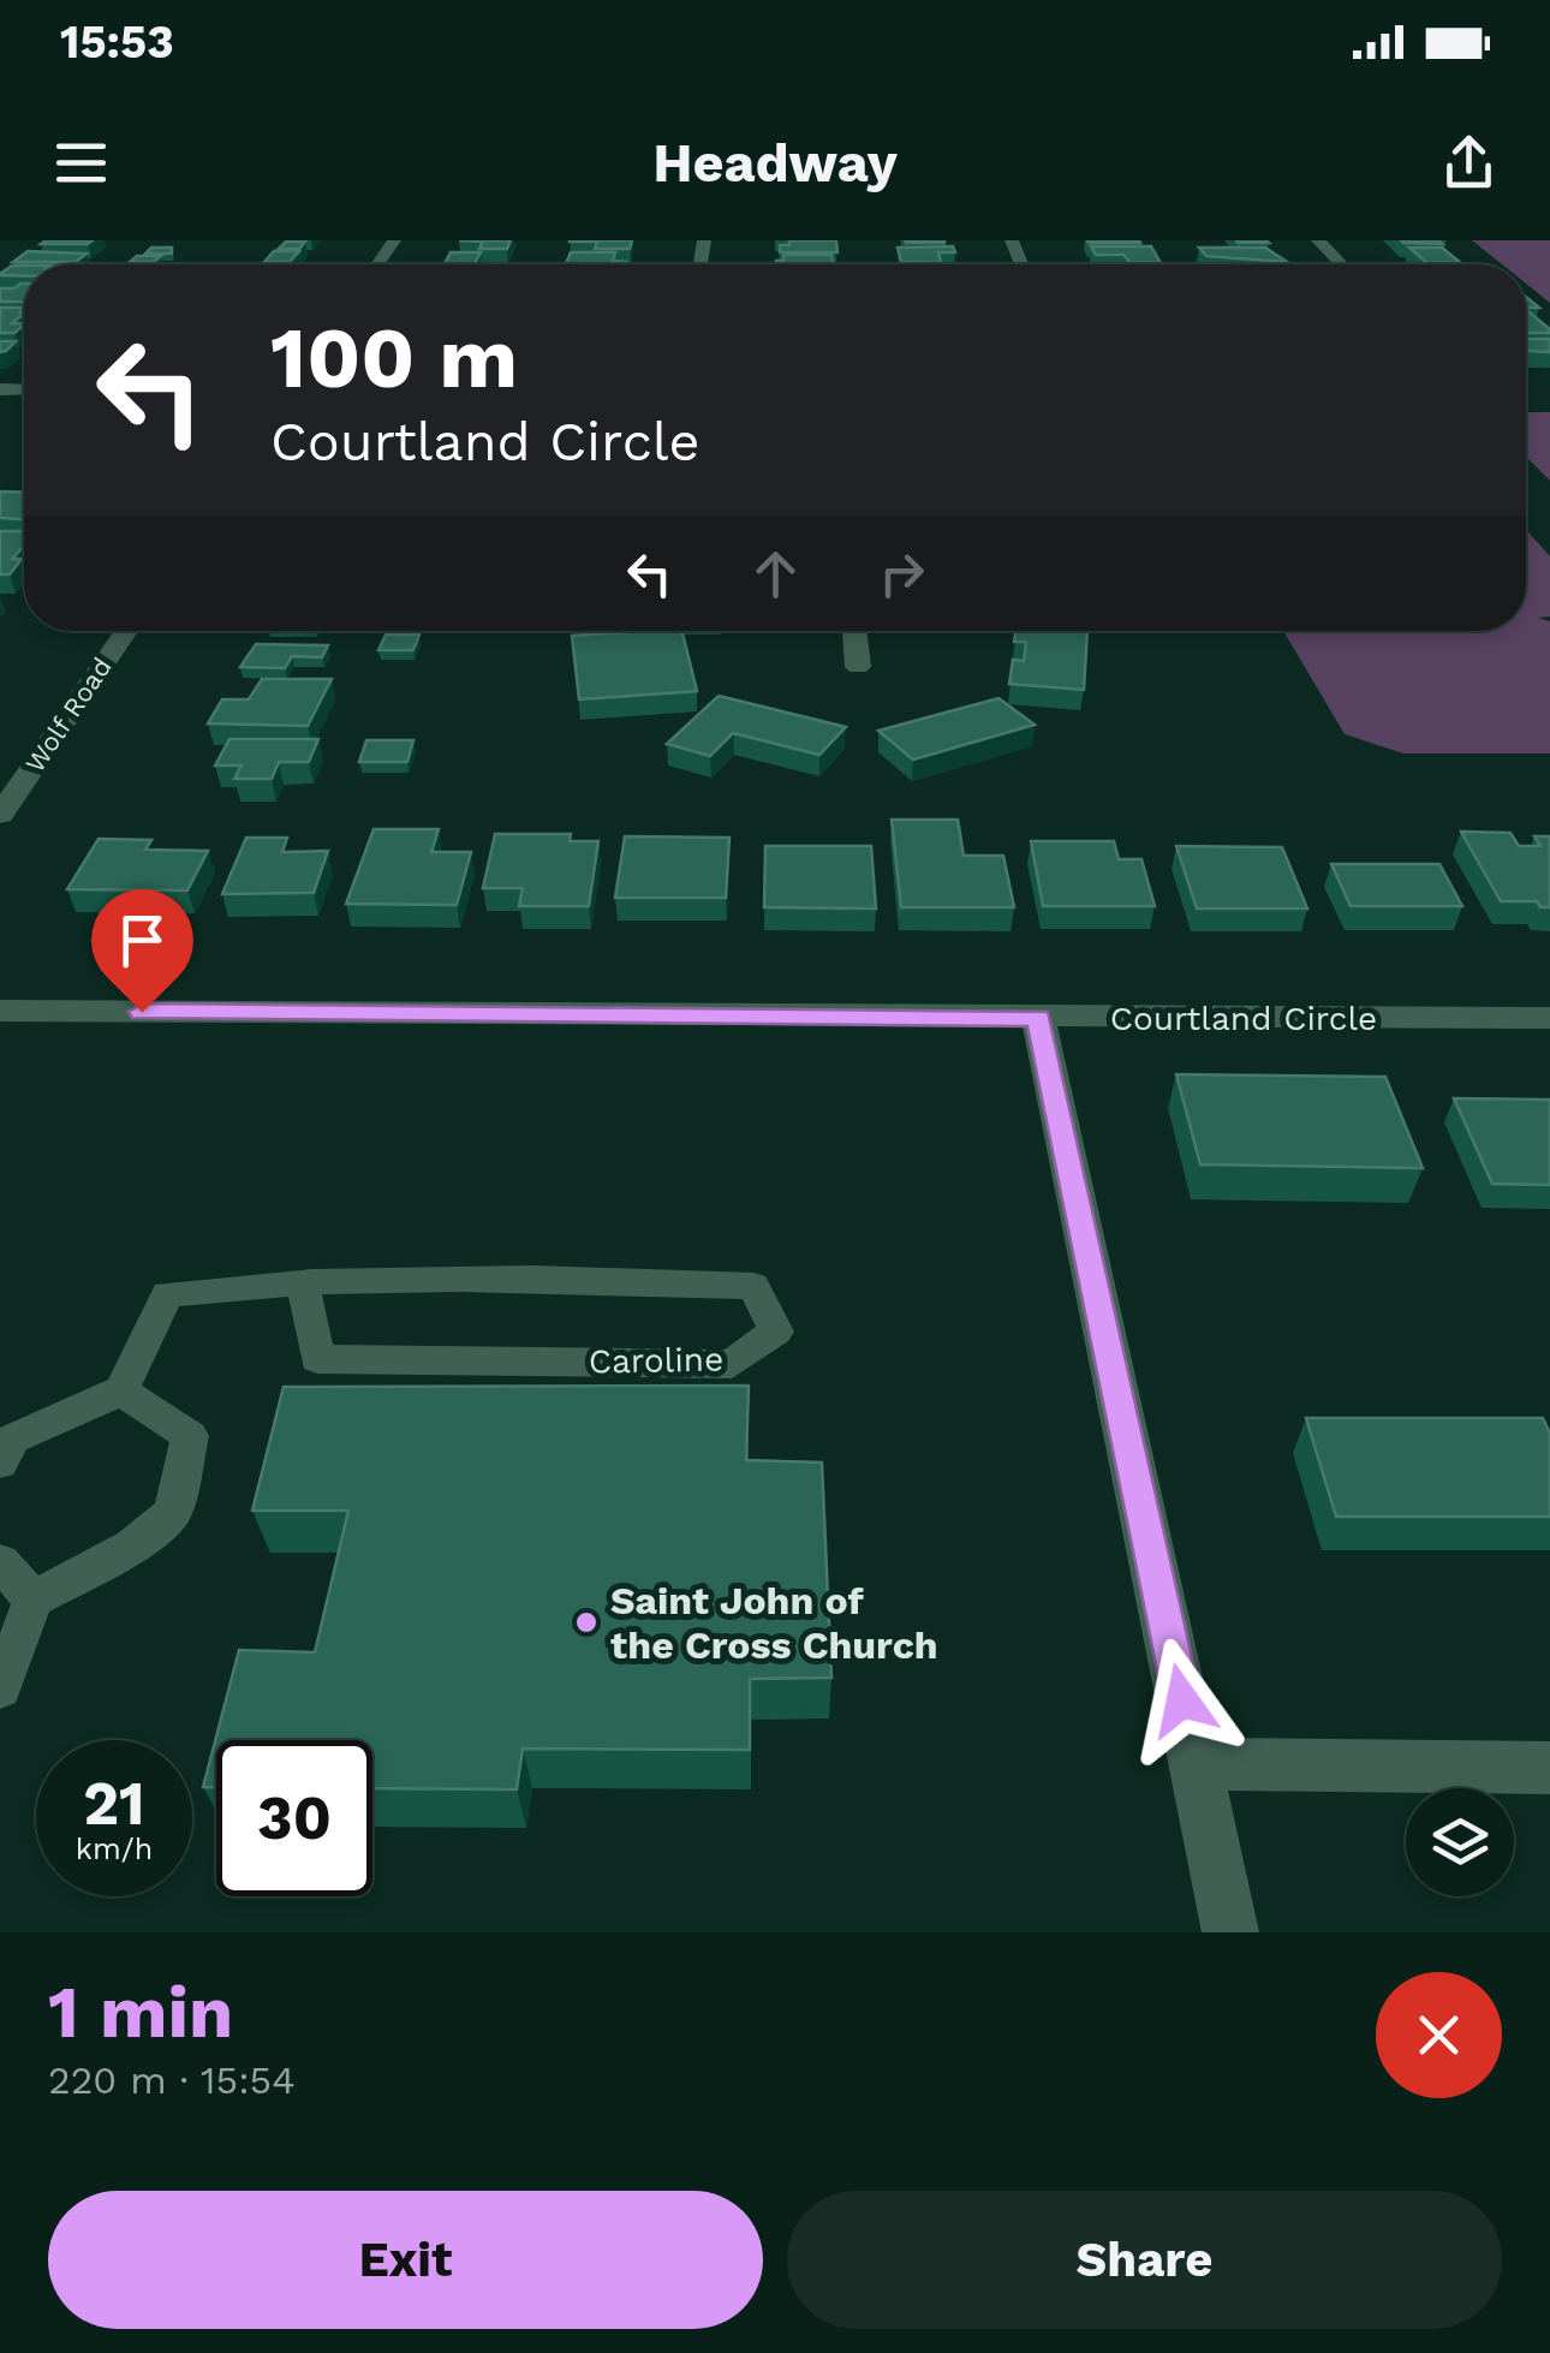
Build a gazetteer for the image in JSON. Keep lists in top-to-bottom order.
{
  "streets": {
    "street": ["Wolf Road", "Courtland Circle"],
    "lane": ["Caroline"]
  },
  "places": ["Saint John of the Cross Church"],
  "page": {
    "status": "15:53",
    "header": "Headway",
    "turn": ["100 m", "Courtland Circle"],
    "speed": "21 km/h",
    "limit": "30",
    "heading": ["1 min", "220 m · 15:54"],
    "buttons": ["Exit", "Share"]
  }
}
